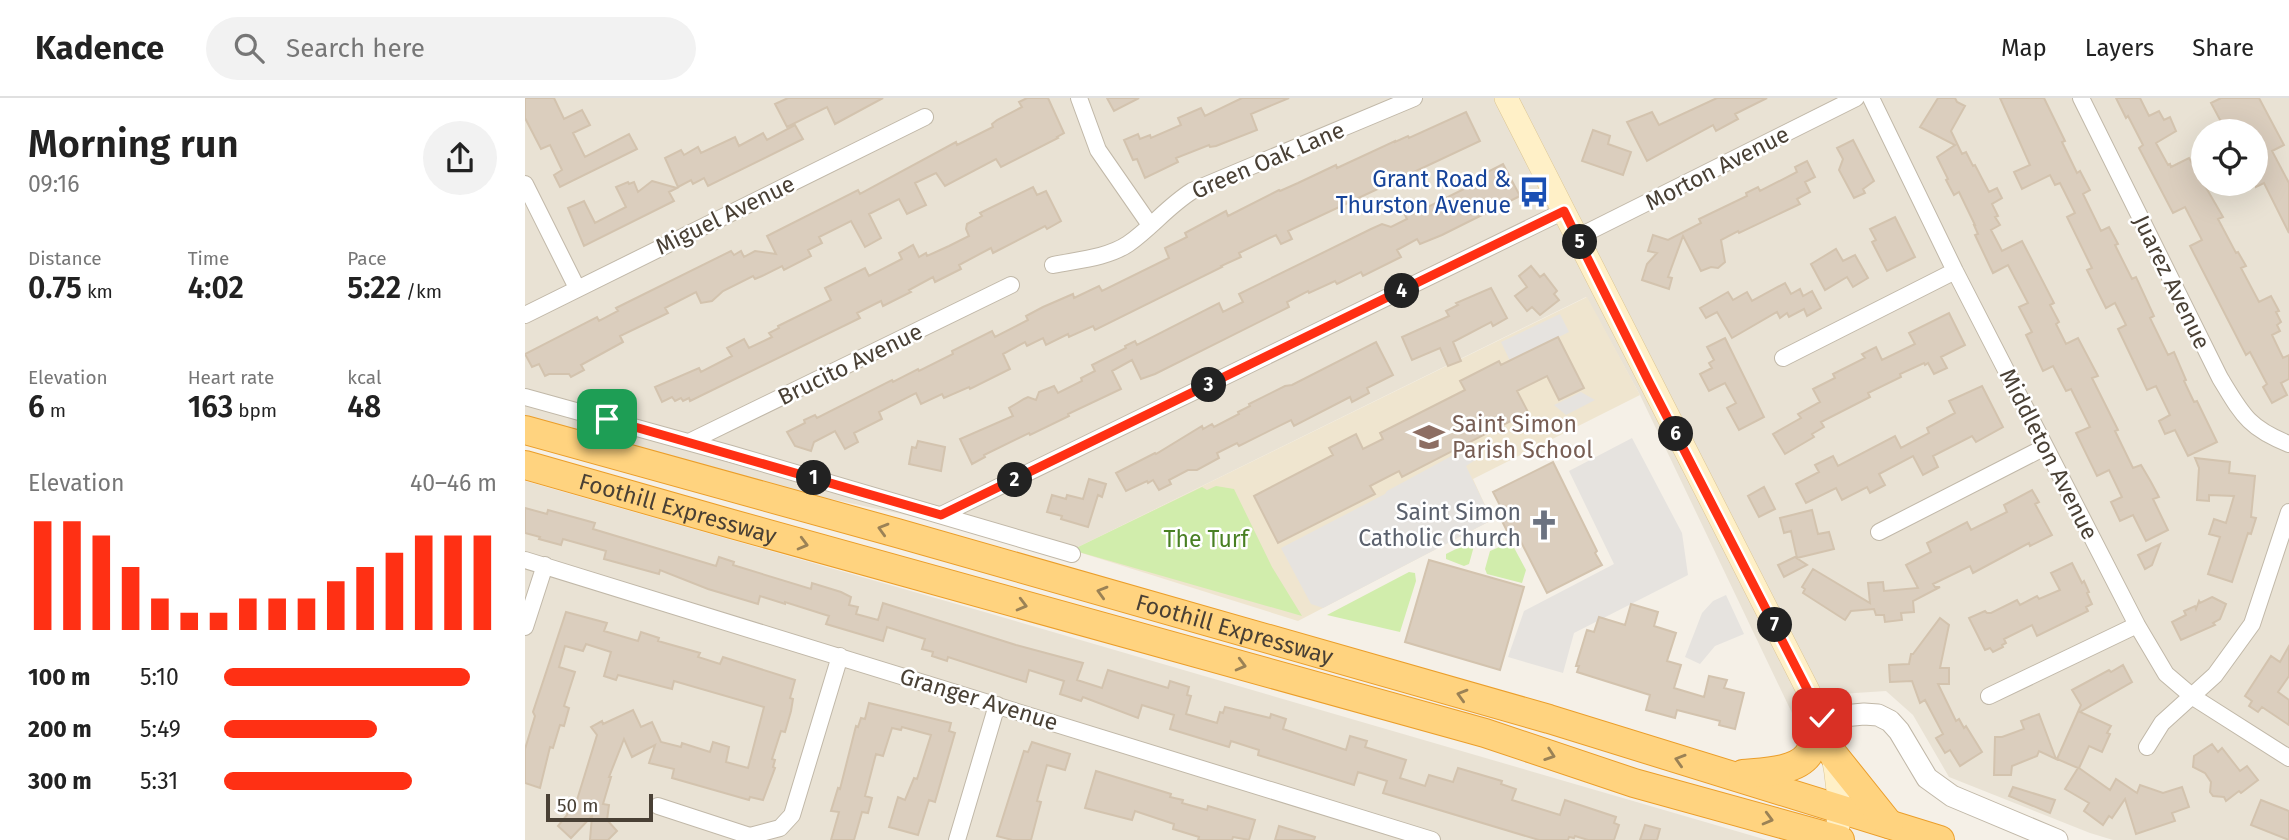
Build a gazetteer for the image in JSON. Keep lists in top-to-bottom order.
{
  "streets": {
    "highway": ["Foothill Expressway"],
    "street": [
      "Green Oak Lane",
      "Morton Avenue",
      "Miguel Avenue",
      "Juarez Avenue",
      "Brucito Avenue",
      "Middleton Avenue",
      "Granger Avenue"
    ]
  },
  "parks": ["The Turf"],
  "places": {
    "bus stop": ["Grant Road & Thurston Avenue"],
    "school or university": ["Saint Simon Parish School"],
    "church": ["Saint Simon Catholic Church"]
  },
  "scale_bar": "50 m",
  "page": {
    "header": "Kadence",
    "search": "Search here",
    "nav": ["Map", "Layers", "Share"],
    "heading": ["Morning run", "09:16"],
    "stats": [
      ["Distance", "0.75 km"],
      ["Time", "4:02"],
      ["Pace", "5:22 /km"],
      ["Elevation", "6 m"],
      ["Heart rate", "163 bpm"],
      ["kcal", "48"]
    ],
    "pins": [
      "5",
      "4",
      "3",
      "6",
      "1",
      "2",
      "7"
    ],
    "chart": ["Elevation", "40–46 m"],
    "list": [
      {
        "name": "100 m",
        "note": "5:10"
      },
      {
        "name": "200 m",
        "note": "5:49"
      },
      {
        "name": "300 m",
        "note": "5:31"
      }
    ],
    "scale": "50 m"
  }
}
